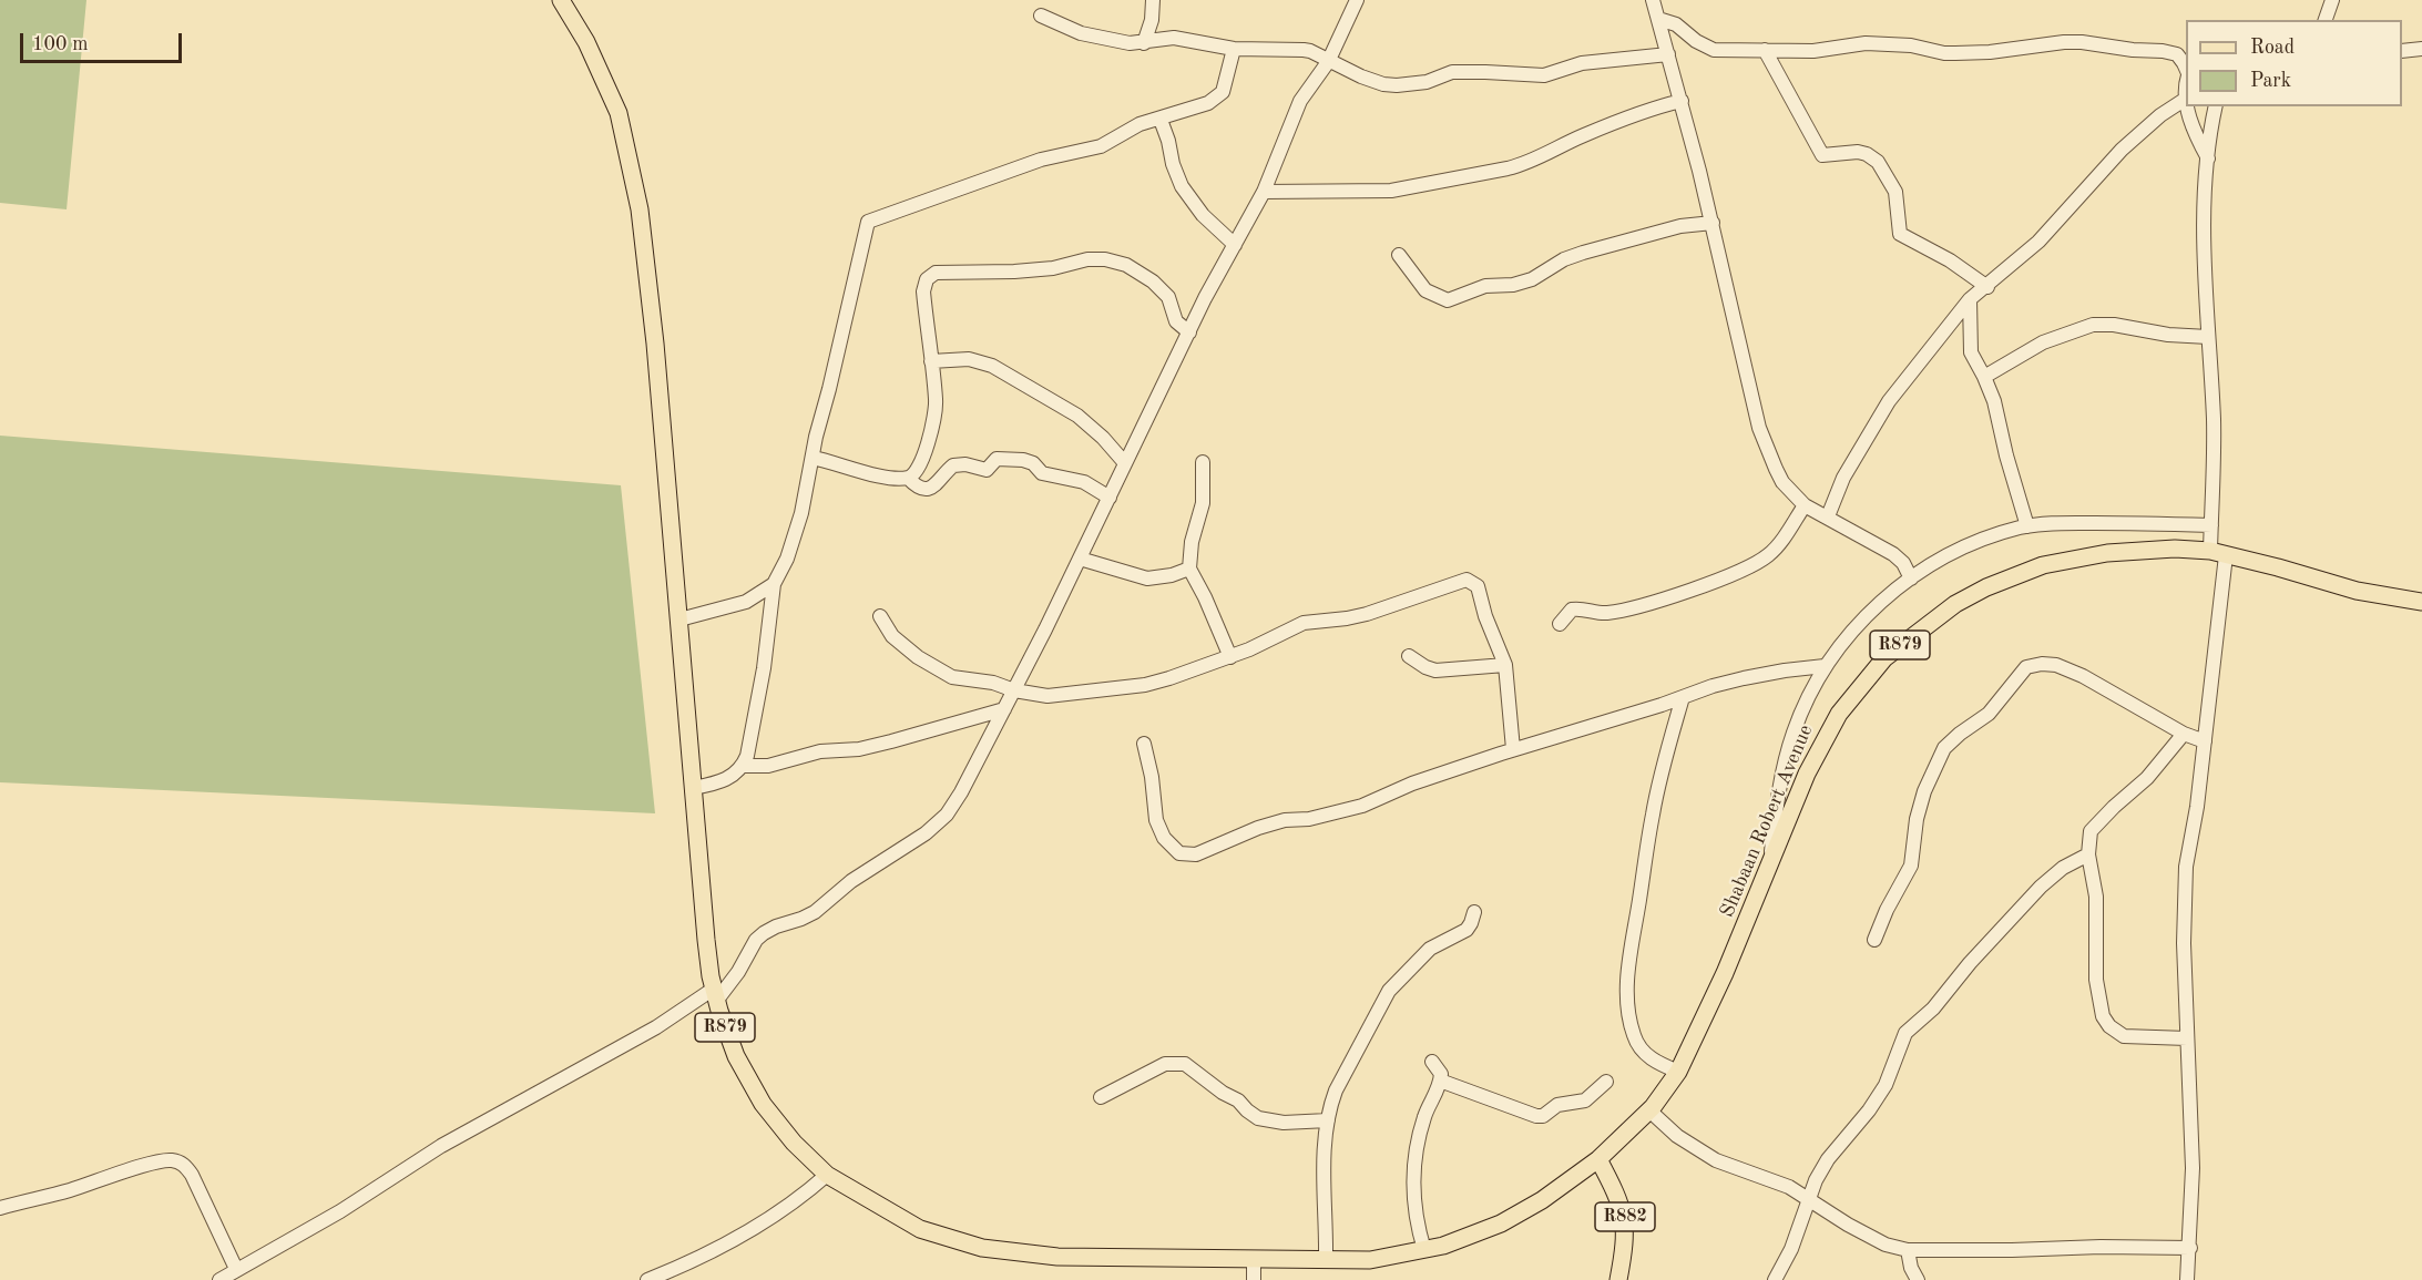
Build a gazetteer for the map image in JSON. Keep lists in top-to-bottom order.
{
  "streets": {
    "main road": ["R879", "Shabaan Robert Avenue", "R882"]
  },
  "crossings": [
    ["R879", "Shabaan Robert Avenue"],
    ["R879", "R882"],
    ["Shabaan Robert Avenue", "R882"]
  ],
  "legend": ["Road", "Park"],
  "scale_bar": "100 m"
}
